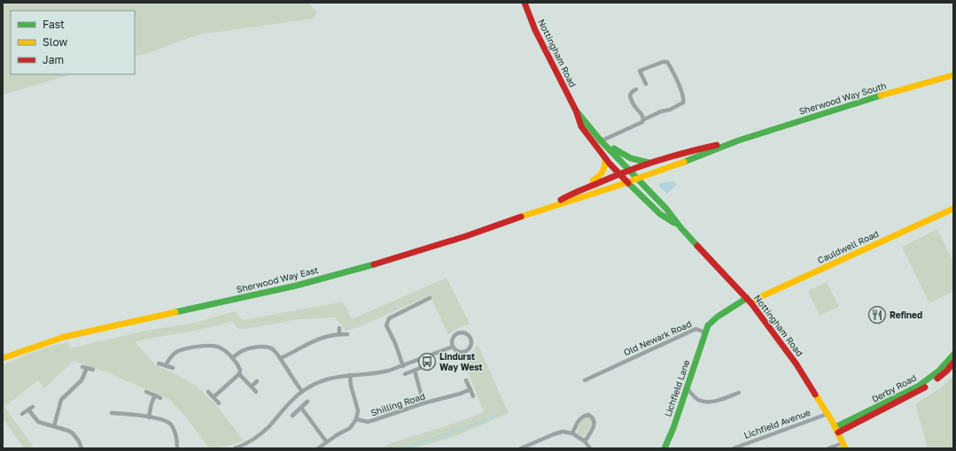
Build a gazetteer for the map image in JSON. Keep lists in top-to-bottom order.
{
  "streets": {
    "main road": [
      "Nottingham Road",
      "Sherwood Way South",
      "Cauldwell Road",
      "Sherwood Way East",
      "Old Newark Road",
      "Lichfield Lane",
      "Derby Road"
    ],
    "street": ["Shilling Road", "Lichfield Avenue"]
  },
  "crossings": [
    ["Nottingham Road", "Sherwood Way South"],
    ["Nottingham Road", "Cauldwell Road"],
    ["Nottingham Road", "Sherwood Way East"],
    ["Nottingham Road", "Old Newark Road"],
    ["Nottingham Road", "Derby Road"],
    ["Nottingham Road", "Lichfield Avenue"],
    ["Sherwood Way South", "Sherwood Way East"],
    ["Cauldwell Road", "Old Newark Road"],
    ["Old Newark Road", "Lichfield Lane"]
  ],
  "places": {
    "restaurant": ["Refined"],
    "bus stop": ["Lindurst Way West"]
  },
  "legend": ["Fast", "Slow", "Jam"]
}
